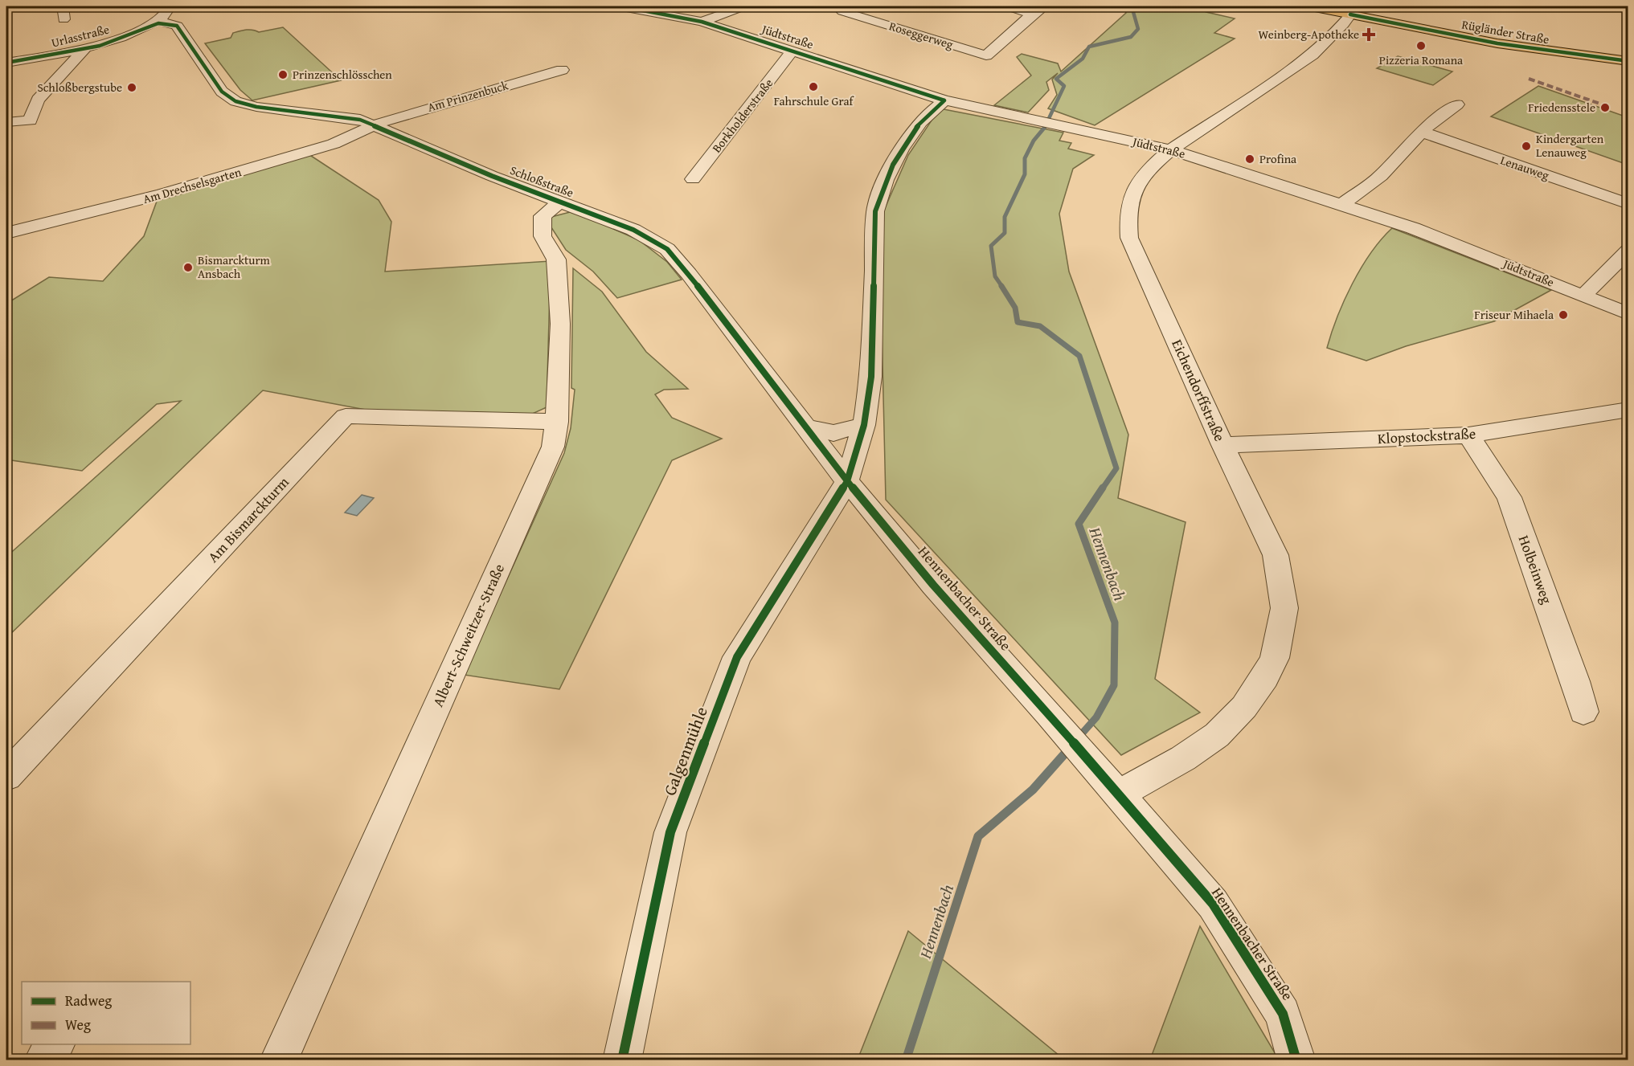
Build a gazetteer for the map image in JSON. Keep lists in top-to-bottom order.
{
  "streets": {
    "main road": ["Rügländer Straße"],
    "street": [
      "Roseggerweg",
      "Urlasstraße",
      "Jüdtstraße",
      "Am Prinzenbuck",
      "Borkholderstraße",
      "Lenauweg",
      "Schloßstraße",
      "Am Drechselsgarten",
      "Eichendorffstraße",
      "Klopstockstraße",
      "Am Bismarckturm",
      "Holbeinweg",
      "Hennenbacher Straße",
      "Albert-Schweitzer-Straße",
      "Galgenmühle"
    ]
  },
  "crossings": [
    ["Rügländer Straße", "Eichendorffstraße"],
    ["Urlasstraße", "Schloßstraße"],
    ["Jüdtstraße", "Borkholderstraße"],
    ["Jüdtstraße", "Eichendorffstraße"],
    ["Am Prinzenbuck", "Schloßstraße"],
    ["Am Prinzenbuck", "Am Drechselsgarten"],
    ["Schloßstraße", "Am Drechselsgarten"],
    ["Schloßstraße", "Hennenbacher Straße"],
    ["Schloßstraße", "Albert-Schweitzer-Straße"],
    ["Schloßstraße", "Galgenmühle"],
    ["Eichendorffstraße", "Klopstockstraße"],
    ["Eichendorffstraße", "Hennenbacher Straße"],
    ["Klopstockstraße", "Holbeinweg"],
    ["Am Bismarckturm", "Albert-Schweitzer-Straße"],
    ["Hennenbacher Straße", "Galgenmühle"]
  ],
  "water": ["Hennenbach"],
  "places": {
    "health": ["Weinberg-Apotheke"],
    "other": [
      "Pizzeria Romana",
      "Prinzenschlösschen",
      "Fahrschule Graf",
      "Schloßbergstube",
      "Friedensstele",
      "Kindergarten Lenauweg",
      "Profina",
      "Bismarckturm Ansbach",
      "Friseur Mihaela"
    ]
  },
  "legend": ["Radweg", "Weg"]
}
